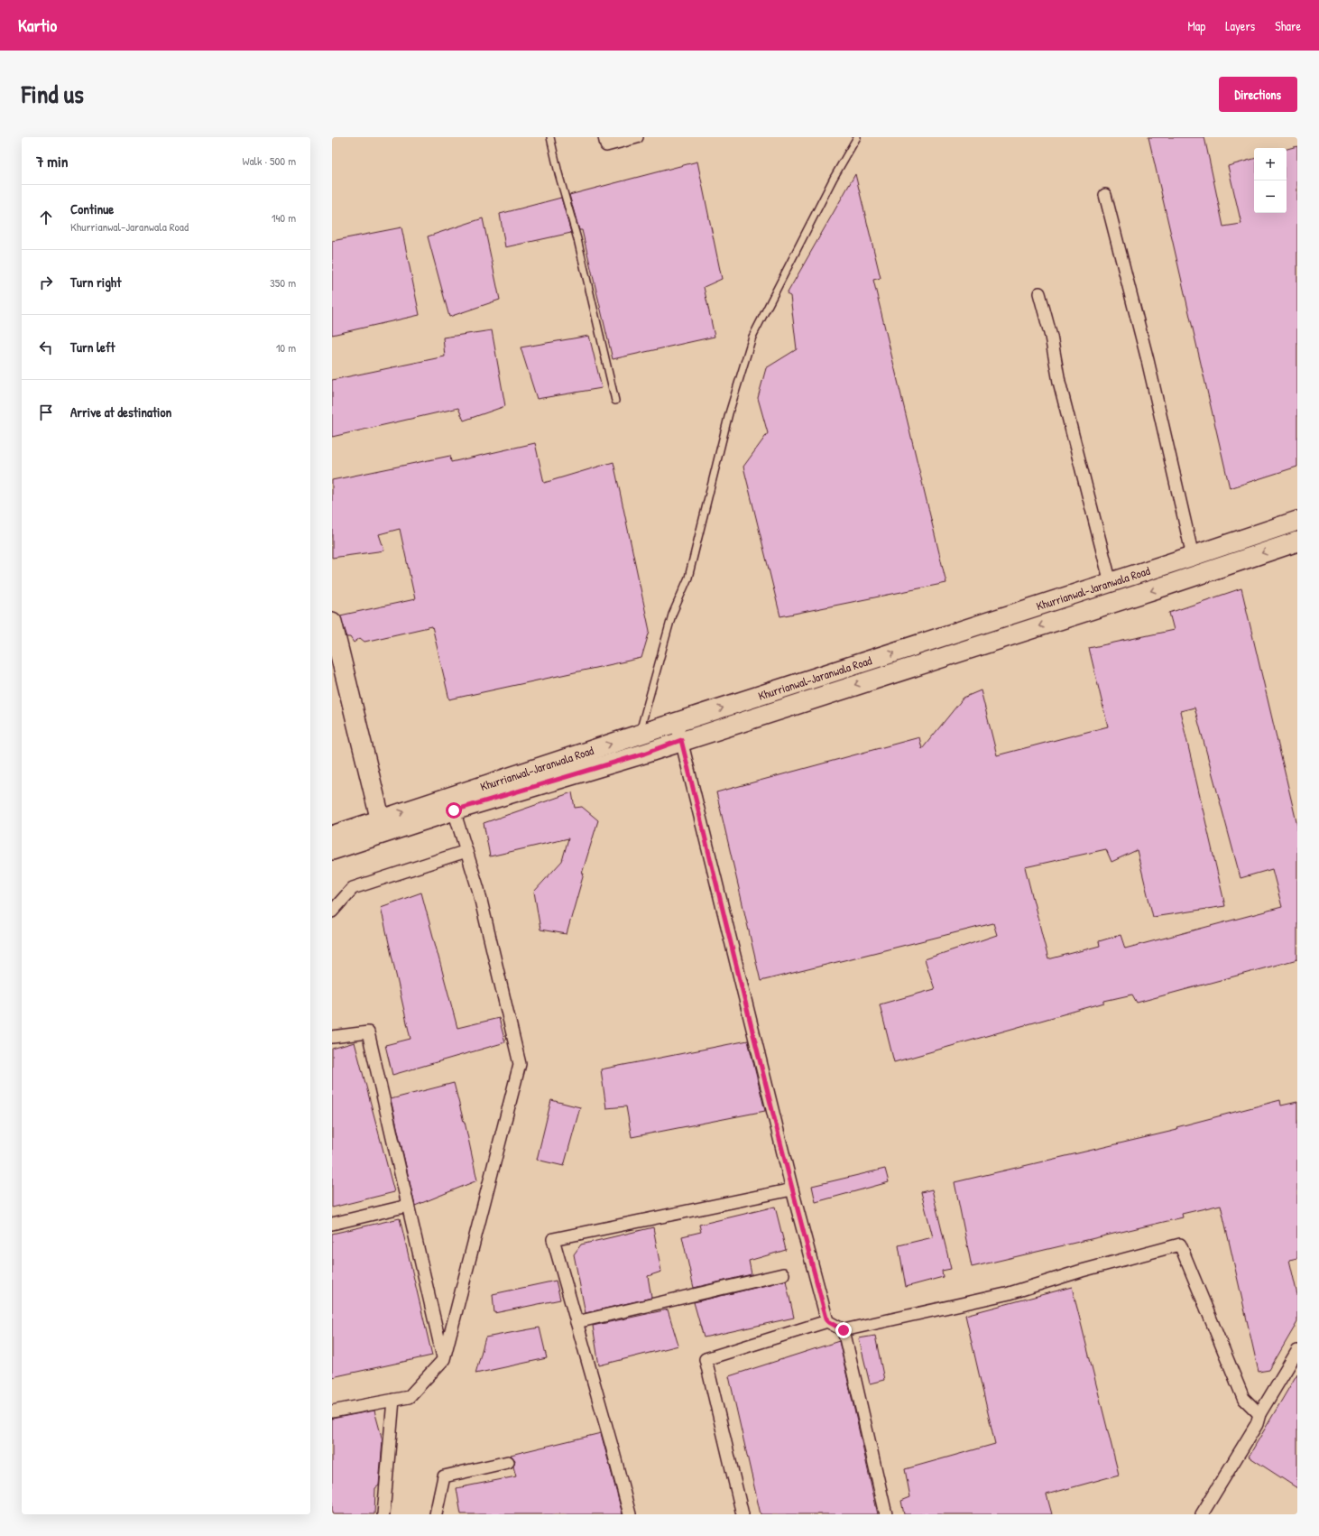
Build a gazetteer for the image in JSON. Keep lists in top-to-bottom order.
{
  "streets": {
    "main road": ["Khurrianwal-Jaranwala Road"]
  },
  "page": {
    "header": "Kartio",
    "nav": ["Map", "Layers", "Share"],
    "title": "Find us",
    "buttons": "Directions",
    "heading": ["7 min", "Walk · 500 m"],
    "map_buttons": ["+", "−"],
    "list": [
      ["Continue", "Khurrianwal-Jaranwala Road", "140 m"],
      ["Turn right", "350 m"],
      ["Turn left", "10 m"],
      "Arrive at destination"
    ]
  }
}
